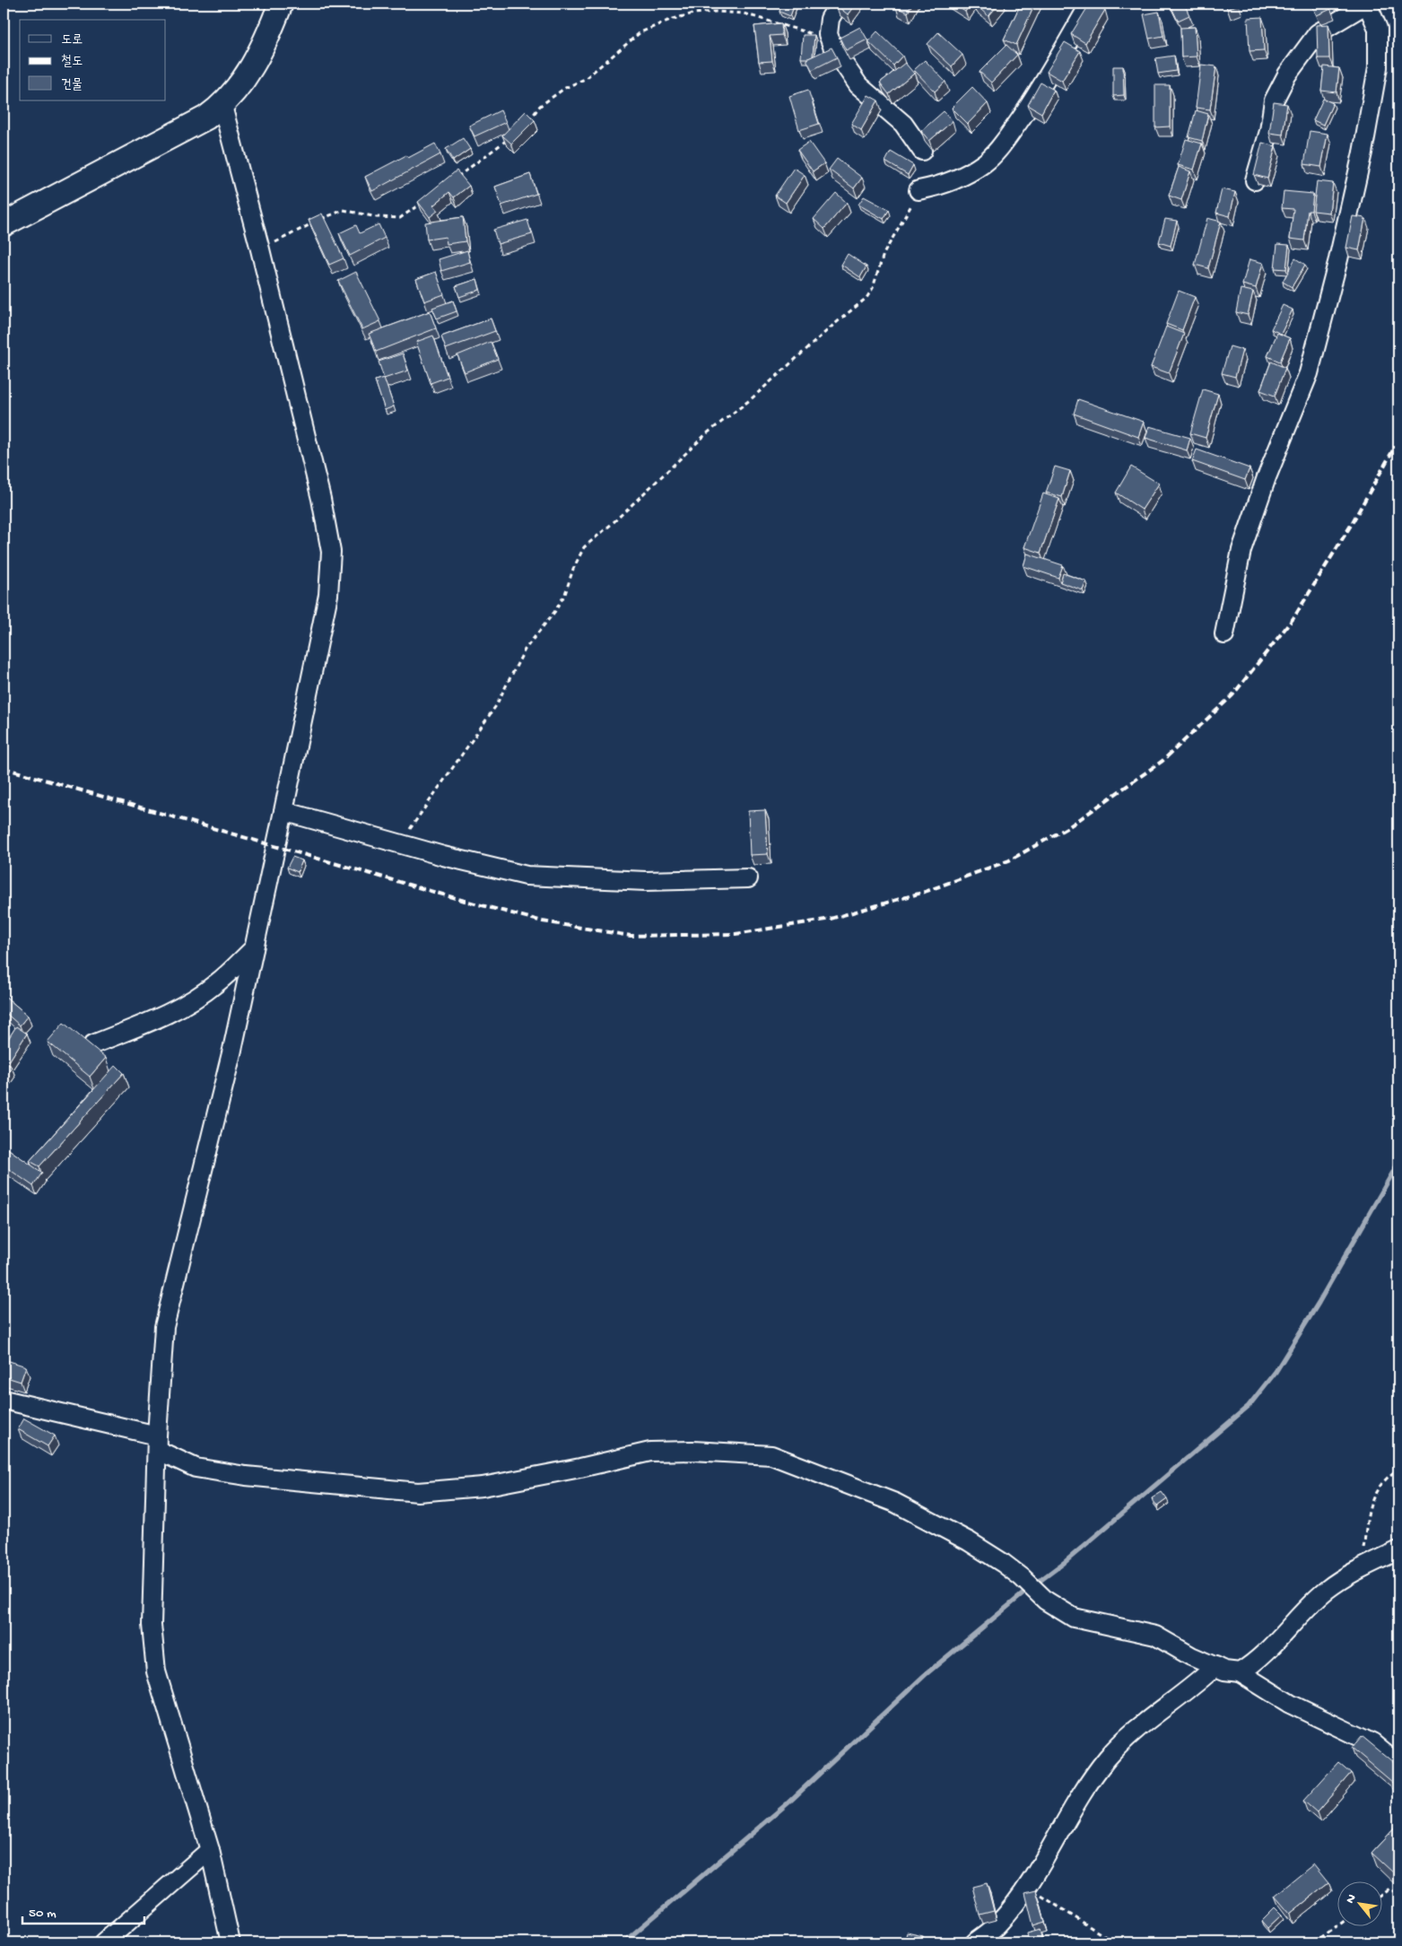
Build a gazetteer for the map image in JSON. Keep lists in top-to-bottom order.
{
  "legend": ["도로", "철도", "건물"],
  "scale_bar": "50 m",
  "north": "top left"
}
